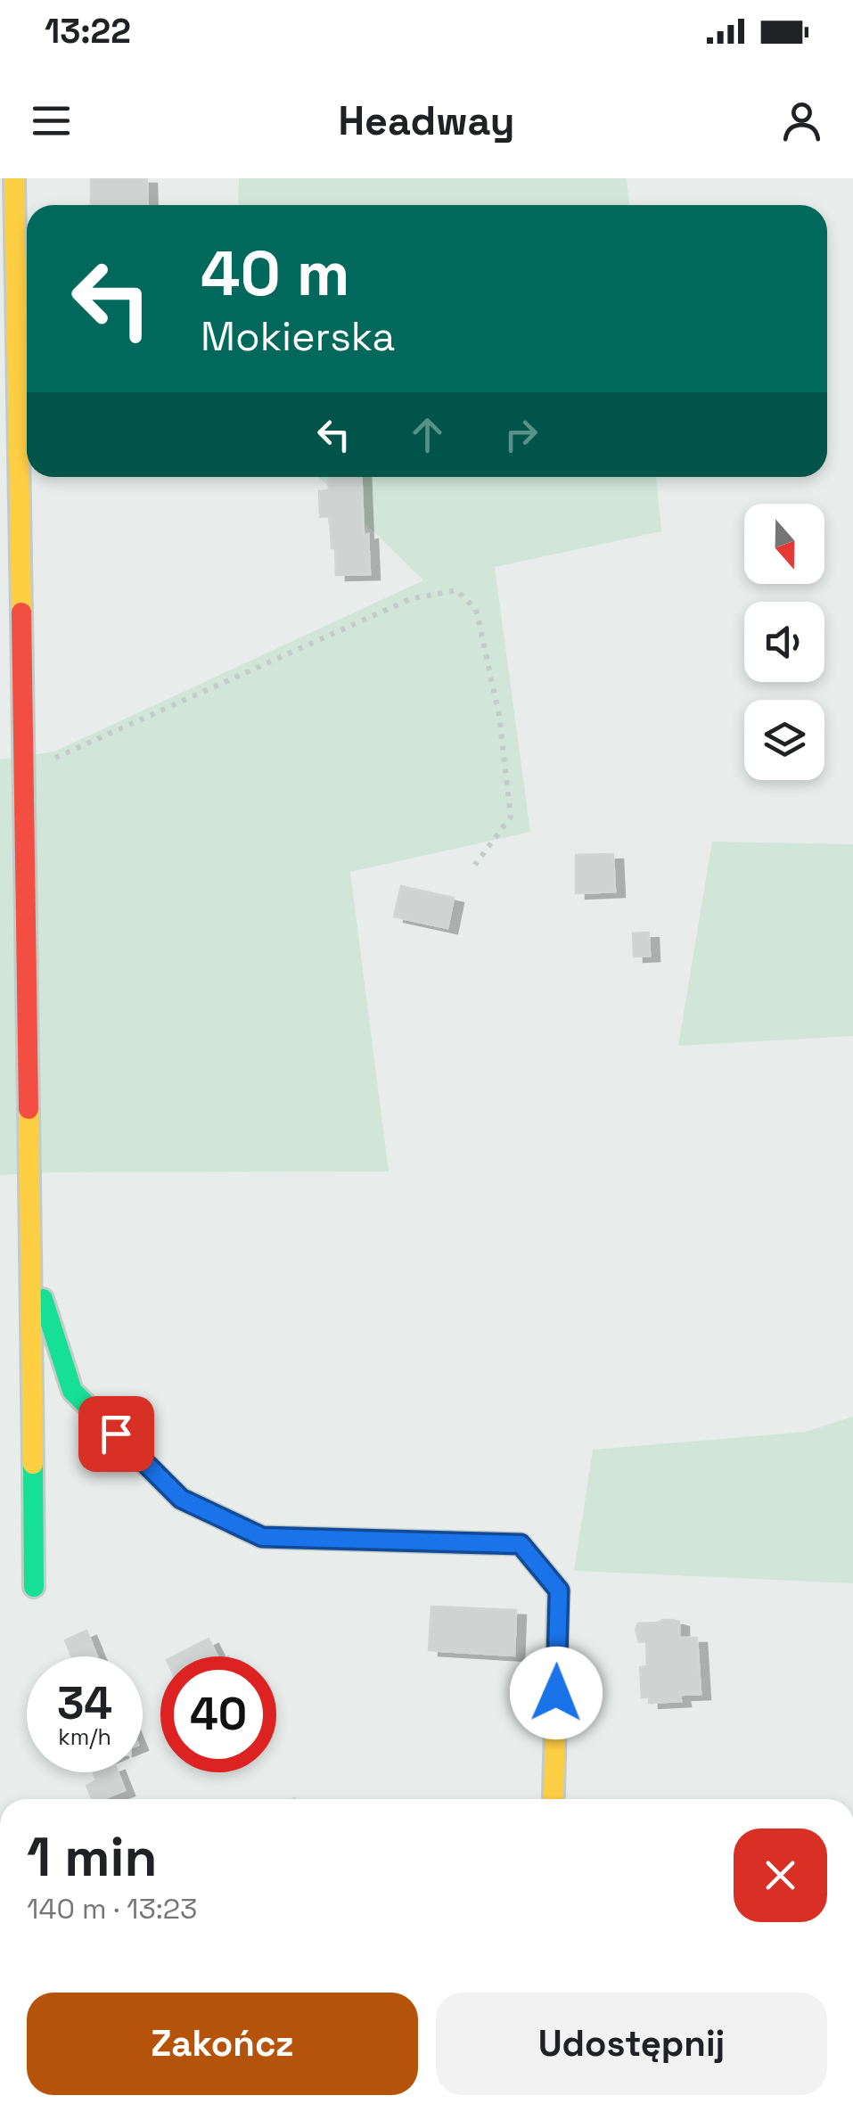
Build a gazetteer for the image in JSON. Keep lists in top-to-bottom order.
{
  "north": "bottom",
  "page": {
    "status": "13:22",
    "header": "Headway",
    "turn": ["40 m", "Mokierska"],
    "speed": "34 km/h",
    "limit": "40",
    "heading": ["1 min", "140 m · 13:23"],
    "buttons": ["Zakończ", "Udostępnij"]
  }
}
